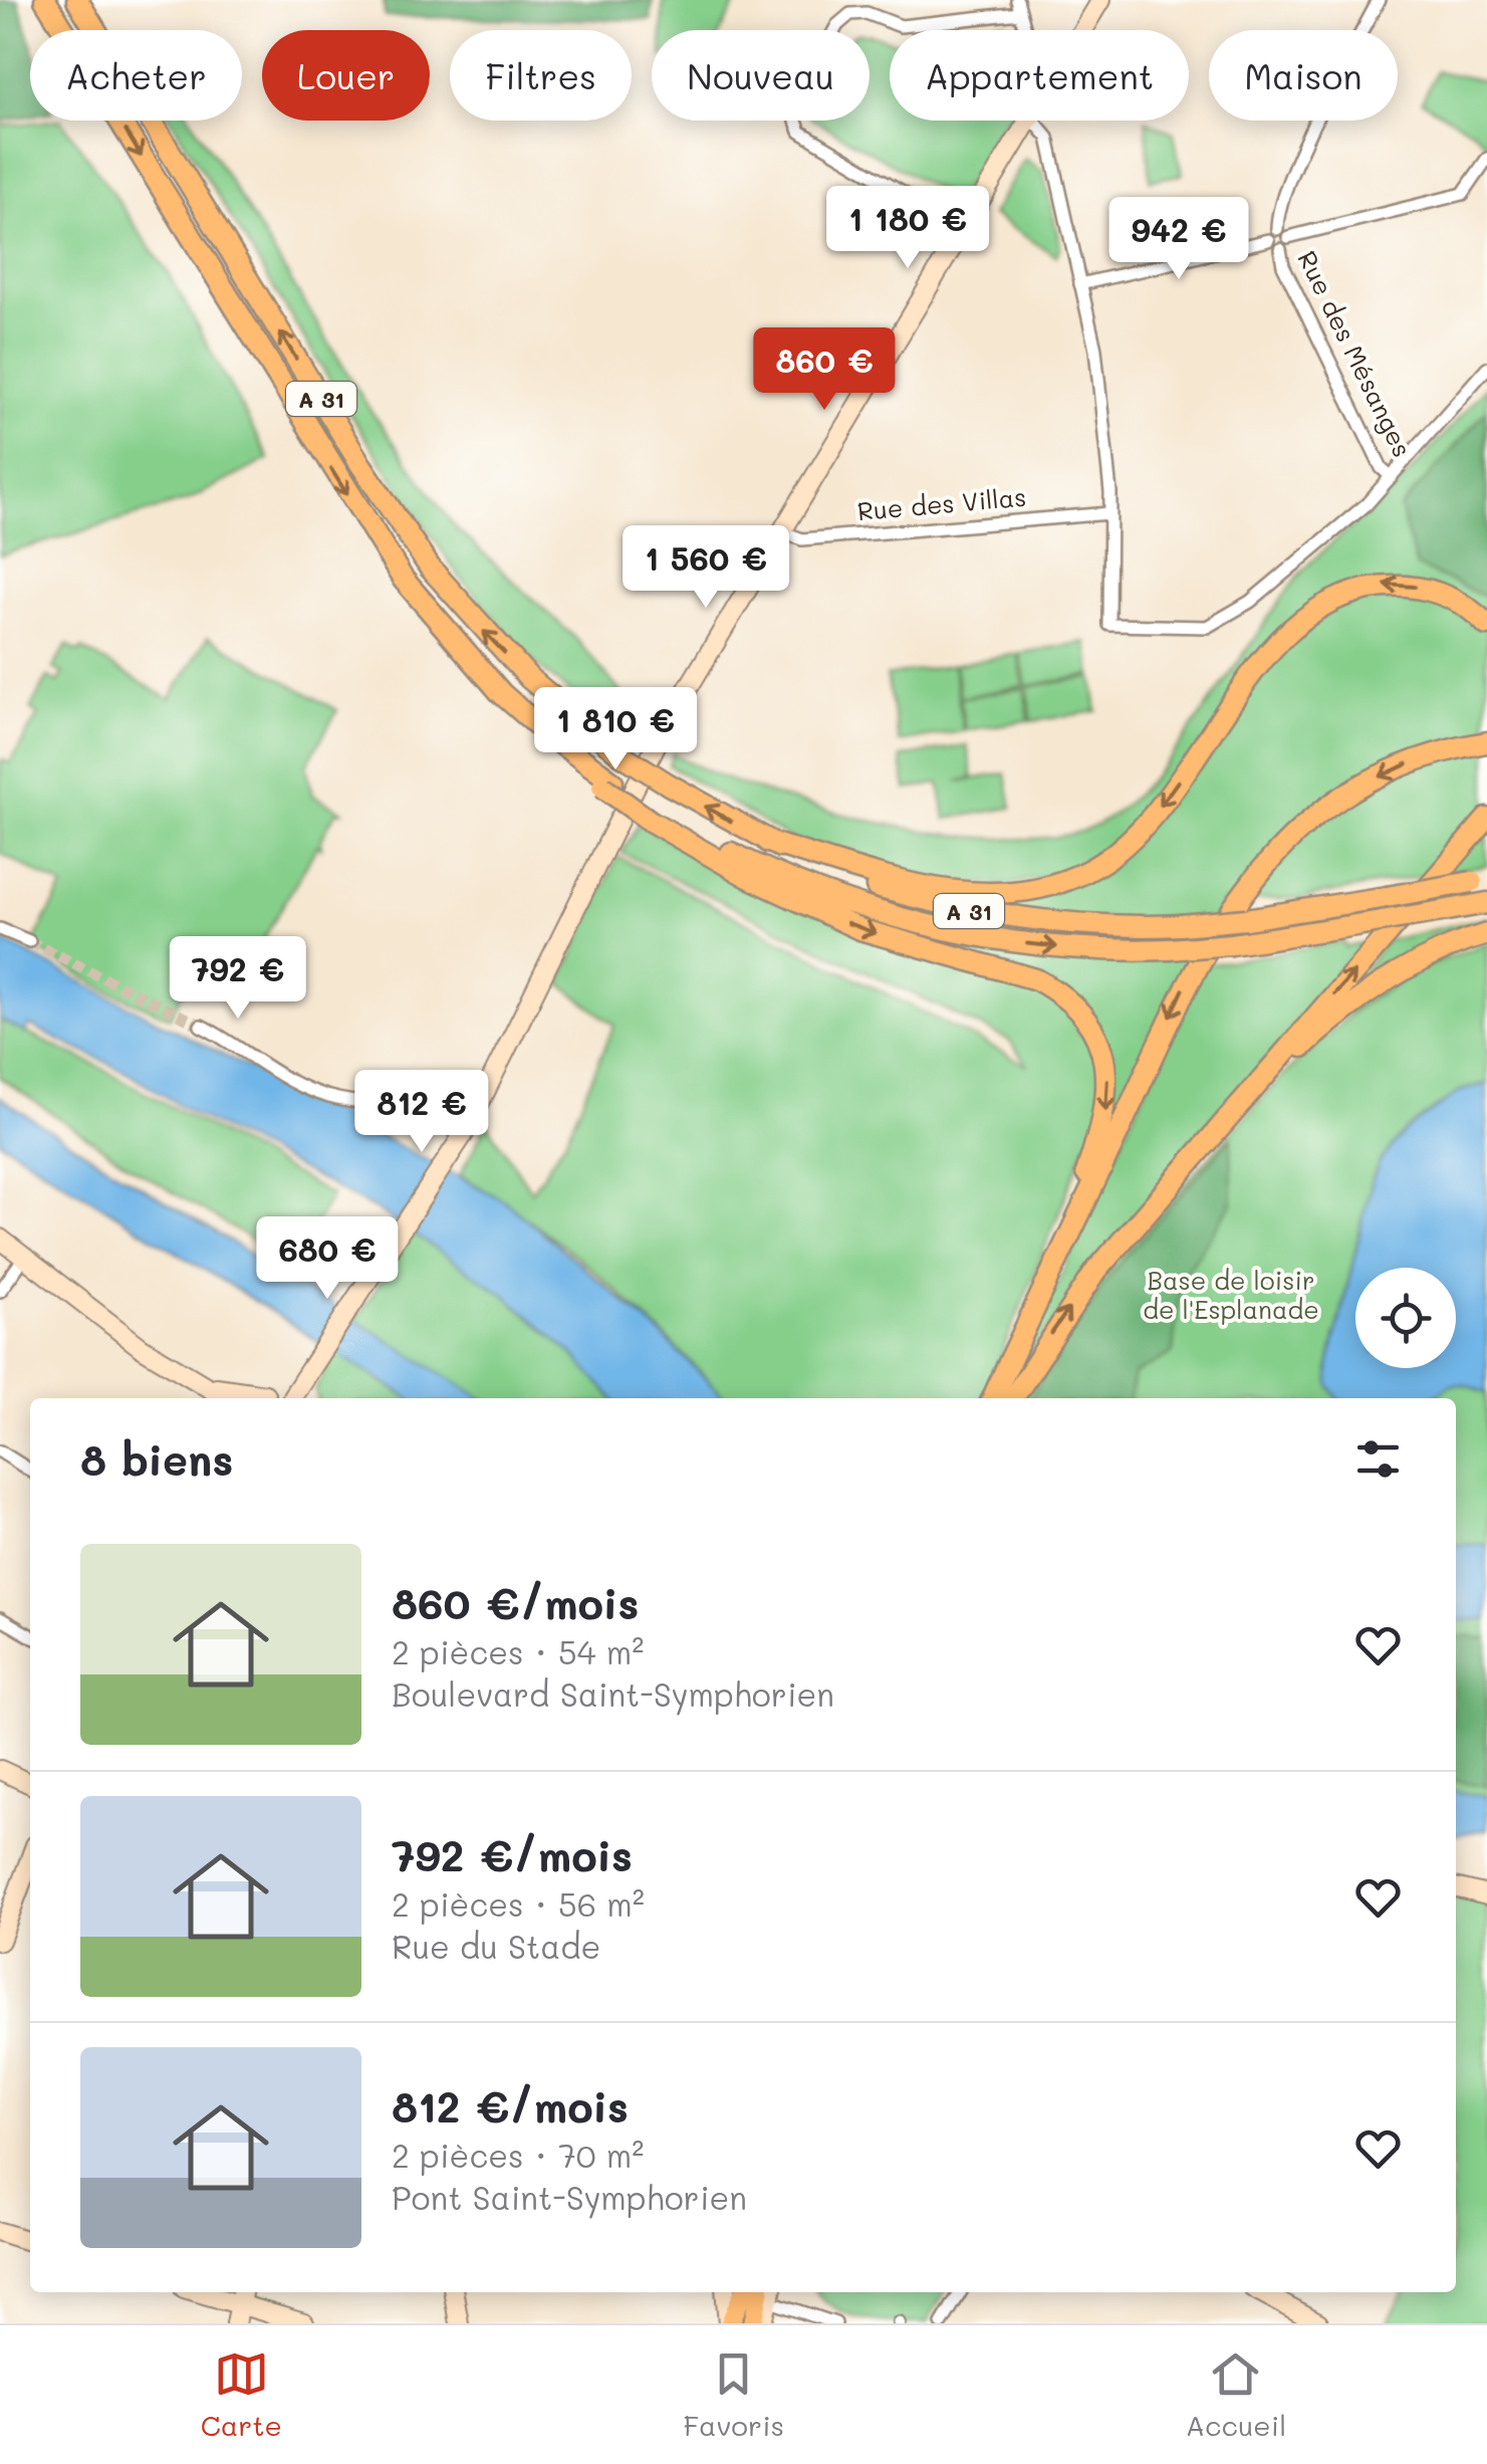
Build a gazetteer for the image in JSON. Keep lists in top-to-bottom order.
{
  "streets": {
    "highway": ["A 31"],
    "street": ["Rue des Mésanges", "Rue des Villas"]
  },
  "parks": ["Base de loisir de l'Esplanade"],
  "page": {
    "chip": [
      "Acheter",
      "Louer",
      "Filtres",
      "Nouveau",
      "Appartement",
      "Maison"
    ],
    "price": [
      "1 180 €",
      "942 €",
      "860 €",
      "1 560 €",
      "1 810 €",
      "792 €",
      "812 €",
      "680 €"
    ],
    "heading": "8 biens",
    "list": [
      {
        "name": "860 €/mois",
        "note": "2 pièces · 54 m² · Boulevard Saint-Symphorien"
      },
      {
        "name": "792 €/mois",
        "note": "2 pièces · 56 m² · Rue du Stade"
      },
      {
        "name": "812 €/mois",
        "note": "2 pièces · 70 m² · Pont Saint-Symphorien"
      }
    ],
    "tabs": ["Carte", "Favoris", "Accueil"]
  }
}
